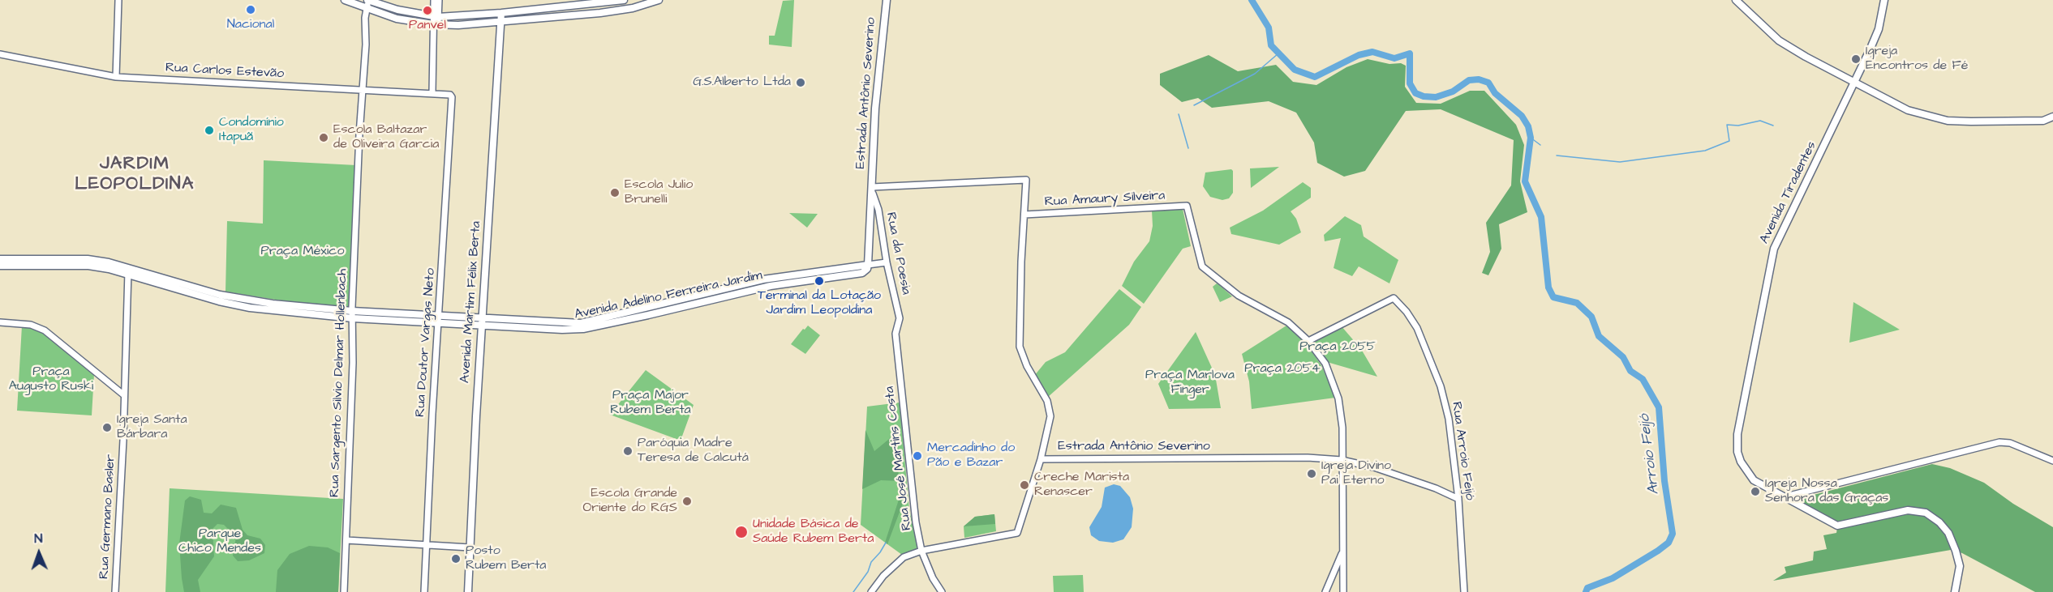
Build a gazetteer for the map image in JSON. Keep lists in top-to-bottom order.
{
  "streets": {
    "main road": [
      "Estrada Antônio Severino",
      "Avenida Tiradentes",
      "Avenida Adelino Ferreira Jardim",
      "Avenida Martim Félix Berta"
    ],
    "street": [
      "Rua Carlos Estevão",
      "Rua Amaury Silveira",
      "Rua da Poesia",
      "Rua Doutor Vargas Neto",
      "Rua Sargento Silvio Delmar Hollenbach",
      "Rua Arroio Feijó",
      "Rua José Martins Costa",
      "Rua Germano Basler"
    ]
  },
  "crossings": [
    ["Rua Carlos Estevão", "Rua Doutor Vargas Neto"],
    ["Rua Carlos Estevão", "Rua Sargento Silvio Delmar Hollenbach"],
    ["Estrada Antônio Severino", "Rua Amaury Silveira"],
    ["Estrada Antônio Severino", "Rua da Poesia"],
    ["Estrada Antônio Severino", "Avenida Adelino Ferreira Jardim"],
    ["Estrada Antônio Severino", "Rua Arroio Feijó"],
    ["Rua Amaury Silveira", "Rua Arroio Feijó"],
    ["Rua da Poesia", "Avenida Adelino Ferreira Jardim"],
    ["Rua da Poesia", "Rua José Martins Costa"],
    ["Avenida Adelino Ferreira Jardim", "Avenida Martim Félix Berta"],
    ["Avenida Adelino Ferreira Jardim", "Rua Doutor Vargas Neto"],
    ["Avenida Adelino Ferreira Jardim", "Rua Sargento Silvio Delmar Hollenbach"],
    ["Avenida Adelino Ferreira Jardim", "Rua Germano Basler"]
  ],
  "districts": ["JARDIM LEOPOLDINA"],
  "water": ["Arroio Feijó"],
  "parks": [
    "Praça México",
    "Praça 2055",
    "Praça 2054",
    "Praça Augusto Ruski",
    "Praça Marlova Finger",
    "Praça Major Rubem Berta",
    "Parque Chico Mendes"
  ],
  "places": [
    "Nacional",
    "Panvel",
    "Igreja Encontros de Fé",
    "G.S.Alberto Ltda",
    "Condomínio Itapuã",
    "Escola Baltazar de Oliveira Garcia",
    "Escola Julio Brunelli",
    "Terminal da Lotação Jardim Leopoldina",
    "Igreja Santa Bárbara",
    "Paróquia Madre Teresa de Calcutá",
    "Mercadinho do Pão e Bazar",
    "Igreja Divino Pai Eterno",
    "Creche Marista Renascer",
    "Igreja Nossa Senhora das Graças",
    "Escola Grande Oriente do RGS",
    "Unidade Básica de Saúde Rubem Berta",
    "Posto Rubem Berta"
  ],
  "north": "top"
}
